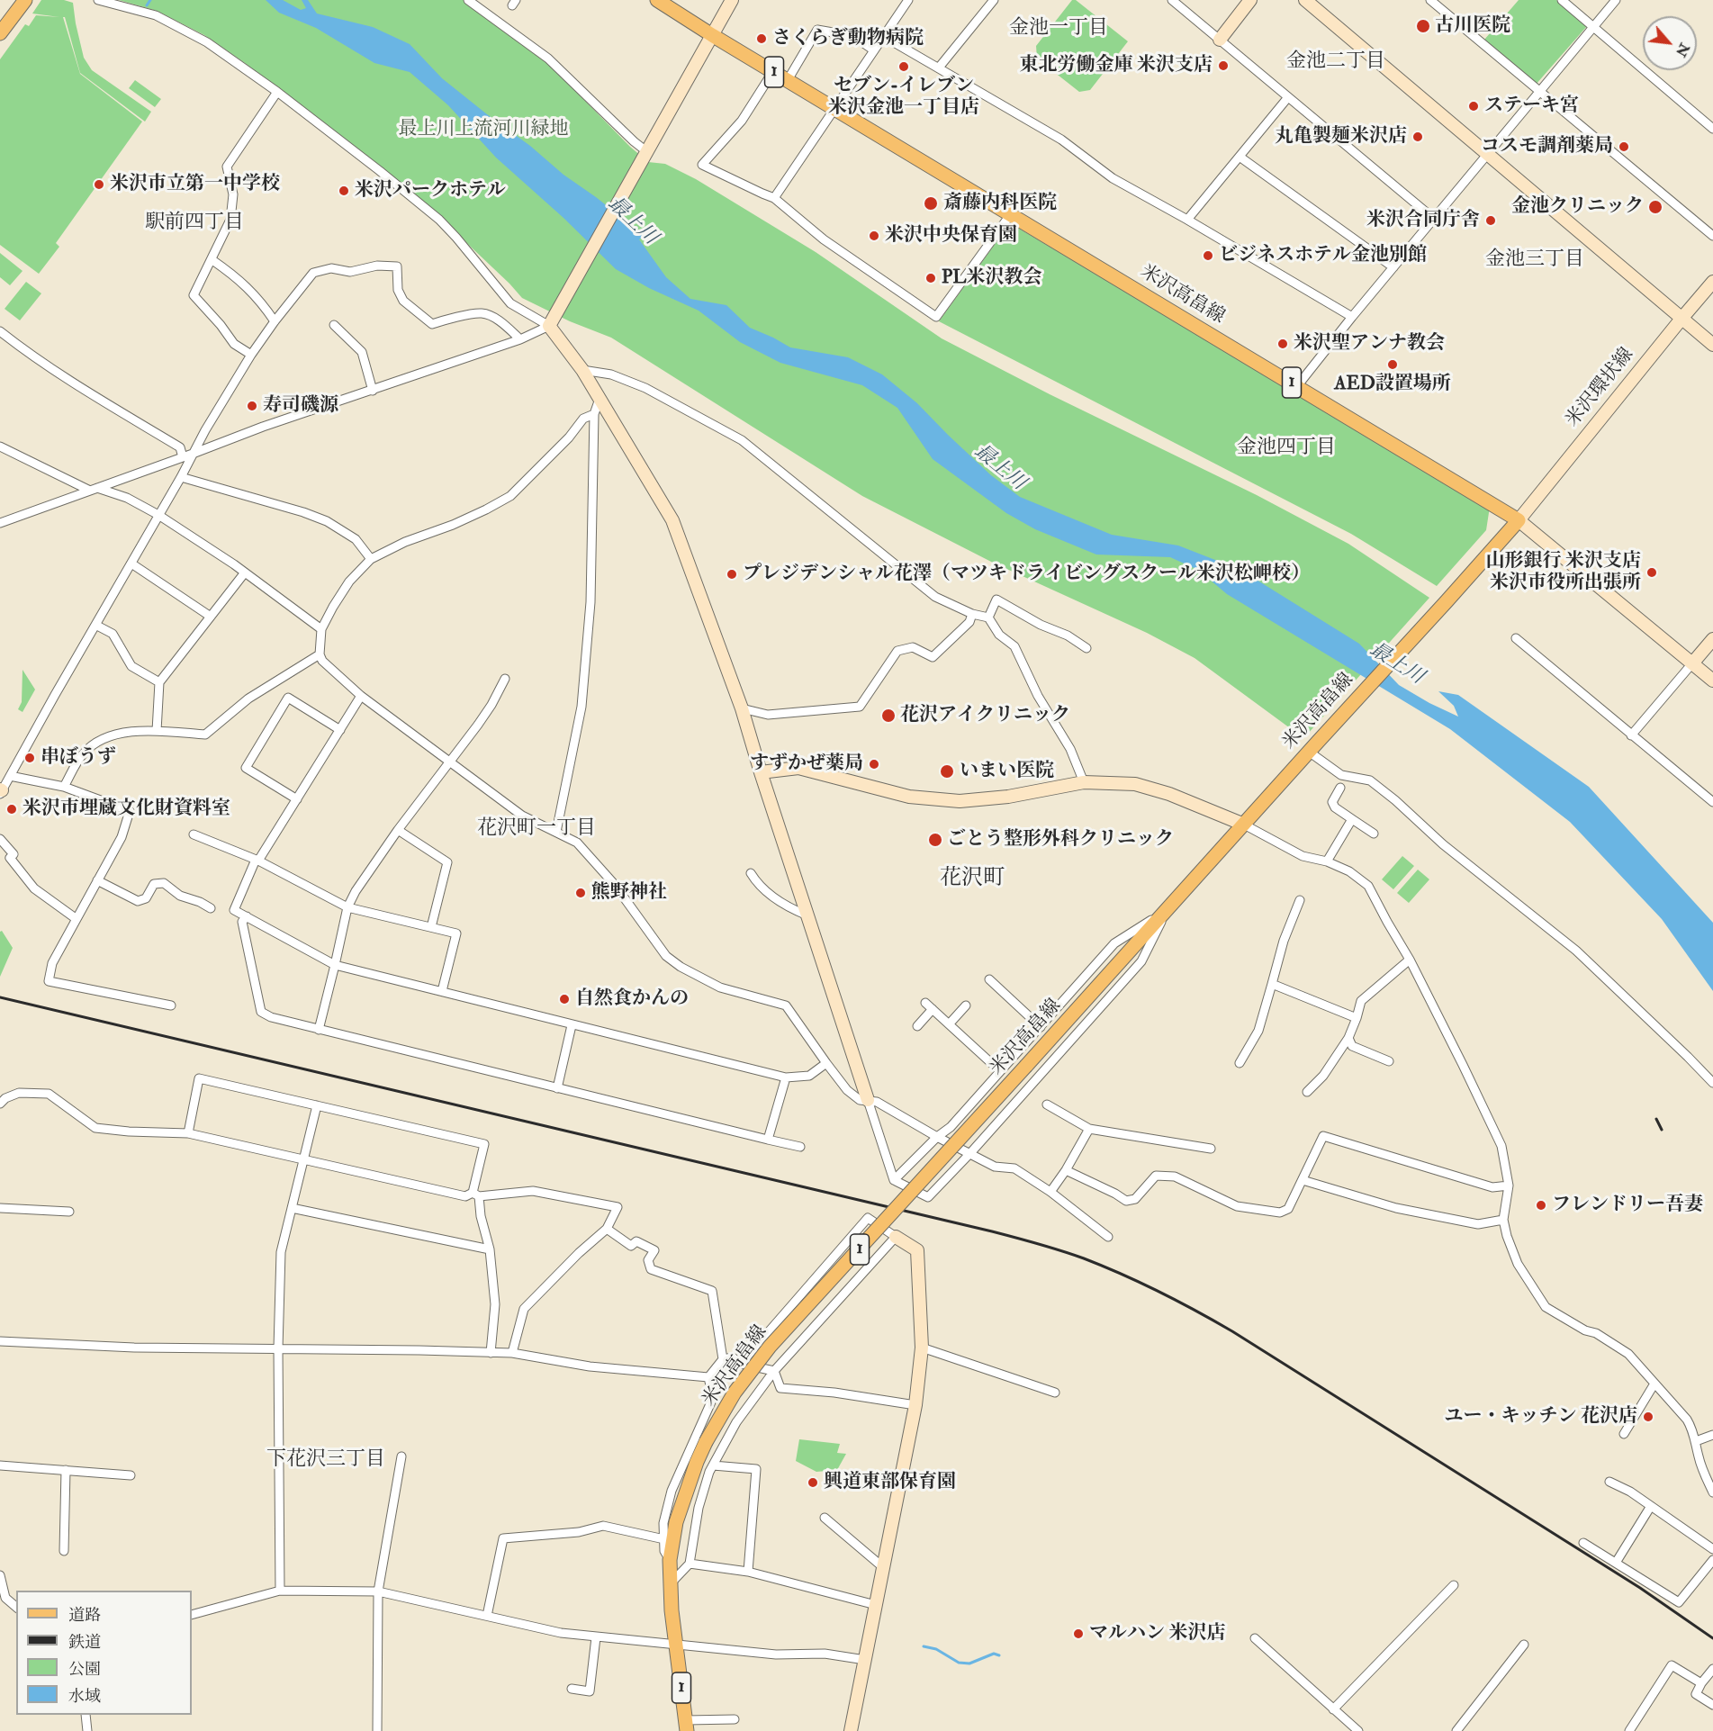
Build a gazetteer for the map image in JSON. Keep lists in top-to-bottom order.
{
  "streets": {
    "main road": ["1", "米沢高畠線"],
    "street": ["米沢環状線"]
  },
  "crossings": [
    ["米沢高畠線", "米沢環状線"]
  ],
  "districts": [
    "金池一丁目",
    "金池二丁目",
    "駅前四丁目",
    "金池三丁目",
    "金池四丁目",
    "花沢町一丁目",
    "花沢町",
    "下花沢三丁目"
  ],
  "water": ["最上川"],
  "parks": ["最上川上流河川緑地"],
  "places": [
    "古川医院",
    "さくらぎ動物病院",
    "東北労働金庫 米沢支店",
    "セブン-イレブン 米沢金池一丁目店",
    "ステーキ宮",
    "丸亀製麺米沢店",
    "コスモ調剤薬局",
    "米沢市立第一中学校",
    "米沢パークホテル",
    "斎藤内科医院",
    "金池クリニック",
    "米沢合同庁舎",
    "米沢中央保育園",
    "ビジネスホテル金池別館",
    "PL米沢教会",
    "米沢聖アンナ教会",
    "AED設置場所",
    "寿司磯源",
    "山形銀行 米沢支店 米沢市役所出張所",
    "プレジデンシャル花澤（マツキドライビングスクール米沢松岬校）",
    "花沢アイクリニック",
    "串ぼうず",
    "すずかぜ薬局",
    "いまい医院",
    "米沢市埋蔵文化財資料室",
    "ごとう整形外科クリニック",
    "熊野神社",
    "自然食かんの",
    "フレンドリー吾妻",
    "ユー・キッチン 花沢店",
    "興道東部保育園",
    "マルハン 米沢店"
  ],
  "legend": [
    "道路",
    "鉄道",
    "公園",
    "水域"
  ],
  "north": "bottom right"
}
